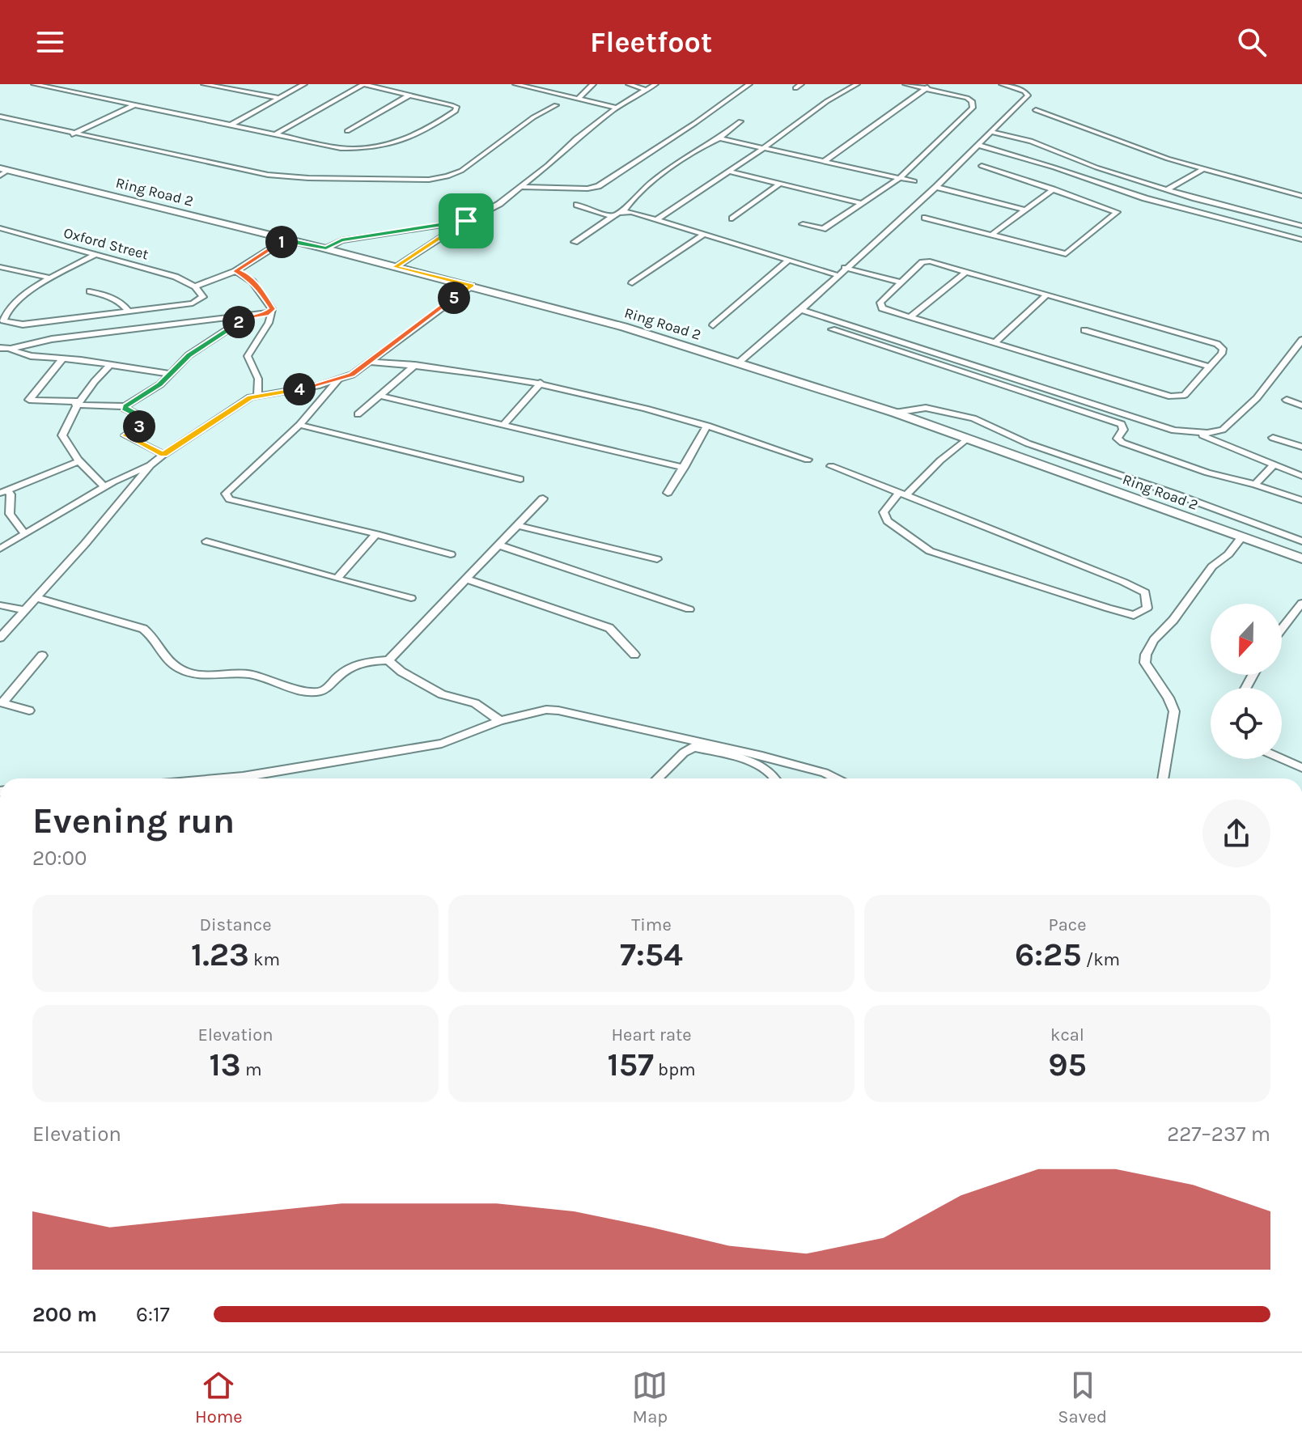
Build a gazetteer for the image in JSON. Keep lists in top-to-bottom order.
{
  "streets": {
    "main road": ["Ring Road 2"],
    "street": ["Oxford Street"]
  },
  "north": "bottom",
  "page": {
    "header": "Fleetfoot",
    "pins": [
      "1",
      "5",
      "2",
      "4",
      "3"
    ],
    "heading": ["Evening run", "20:00"],
    "stats": [
      ["Distance", "1.23 km"],
      ["Time", "7:54"],
      ["Pace", "6:25 /km"],
      ["Elevation", "13 m"],
      ["Heart rate", "157 bpm"],
      ["kcal", "95"]
    ],
    "chart": ["Elevation", "227–237 m"],
    "list": [
      {
        "name": "200 m",
        "note": "6:17"
      }
    ],
    "tabs": ["Home", "Map", "Saved"]
  }
}
